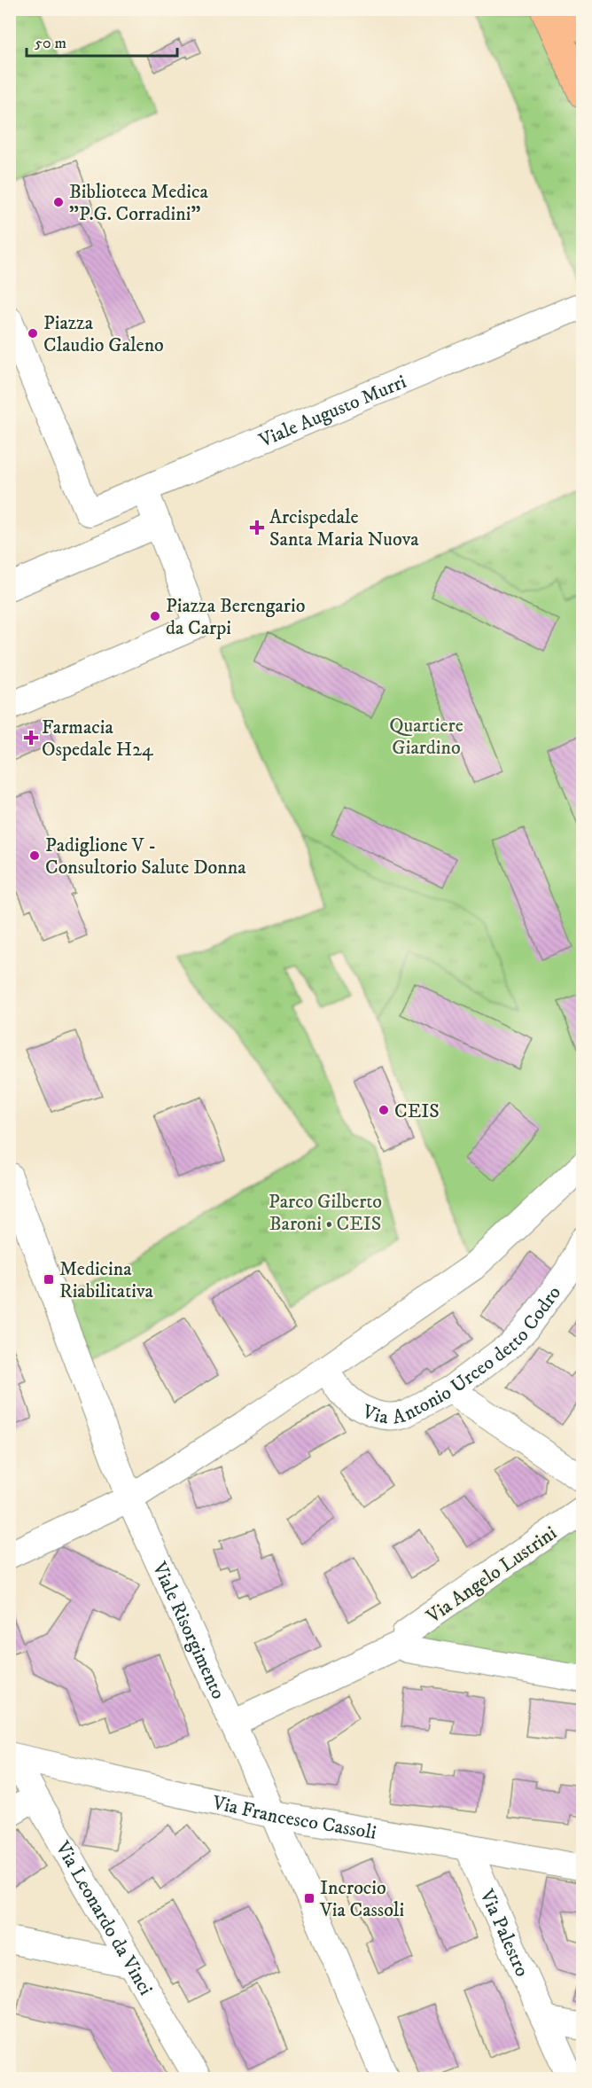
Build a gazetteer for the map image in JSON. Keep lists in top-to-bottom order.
{
  "streets": {
    "street": [
      "Viale Augusto Murri",
      "Via Antonio Urceo detto Codro",
      "Via Angelo Lustrini",
      "Viale Risorgimento",
      "Via Francesco Cassoli",
      "Via Leonardo da Vinci",
      "Via Palestro"
    ]
  },
  "crossings": [
    ["Via Angelo Lustrini", "Viale Risorgimento"],
    ["Viale Risorgimento", "Via Francesco Cassoli"],
    ["Via Francesco Cassoli", "Via Leonardo da Vinci"],
    ["Via Francesco Cassoli", "Via Palestro"]
  ],
  "parks": ["Quartiere Giardino", "Parco Gilberto Baroni • CEIS"],
  "places": {
    "other": [
      "Biblioteca Medica \"P.G. Corradini\"",
      "Piazza Claudio Galeno",
      "Piazza Berengario da Carpi",
      "Padiglione V - Consultorio Salute Donna",
      "CEIS"
    ],
    "health": ["Arcispedale Santa Maria Nuova", "Farmacia Ospedale H24"],
    "transit": ["Medicina Riabilitativa", "Incrocio Via Cassoli"]
  },
  "scale_bar": "50 m"
}
